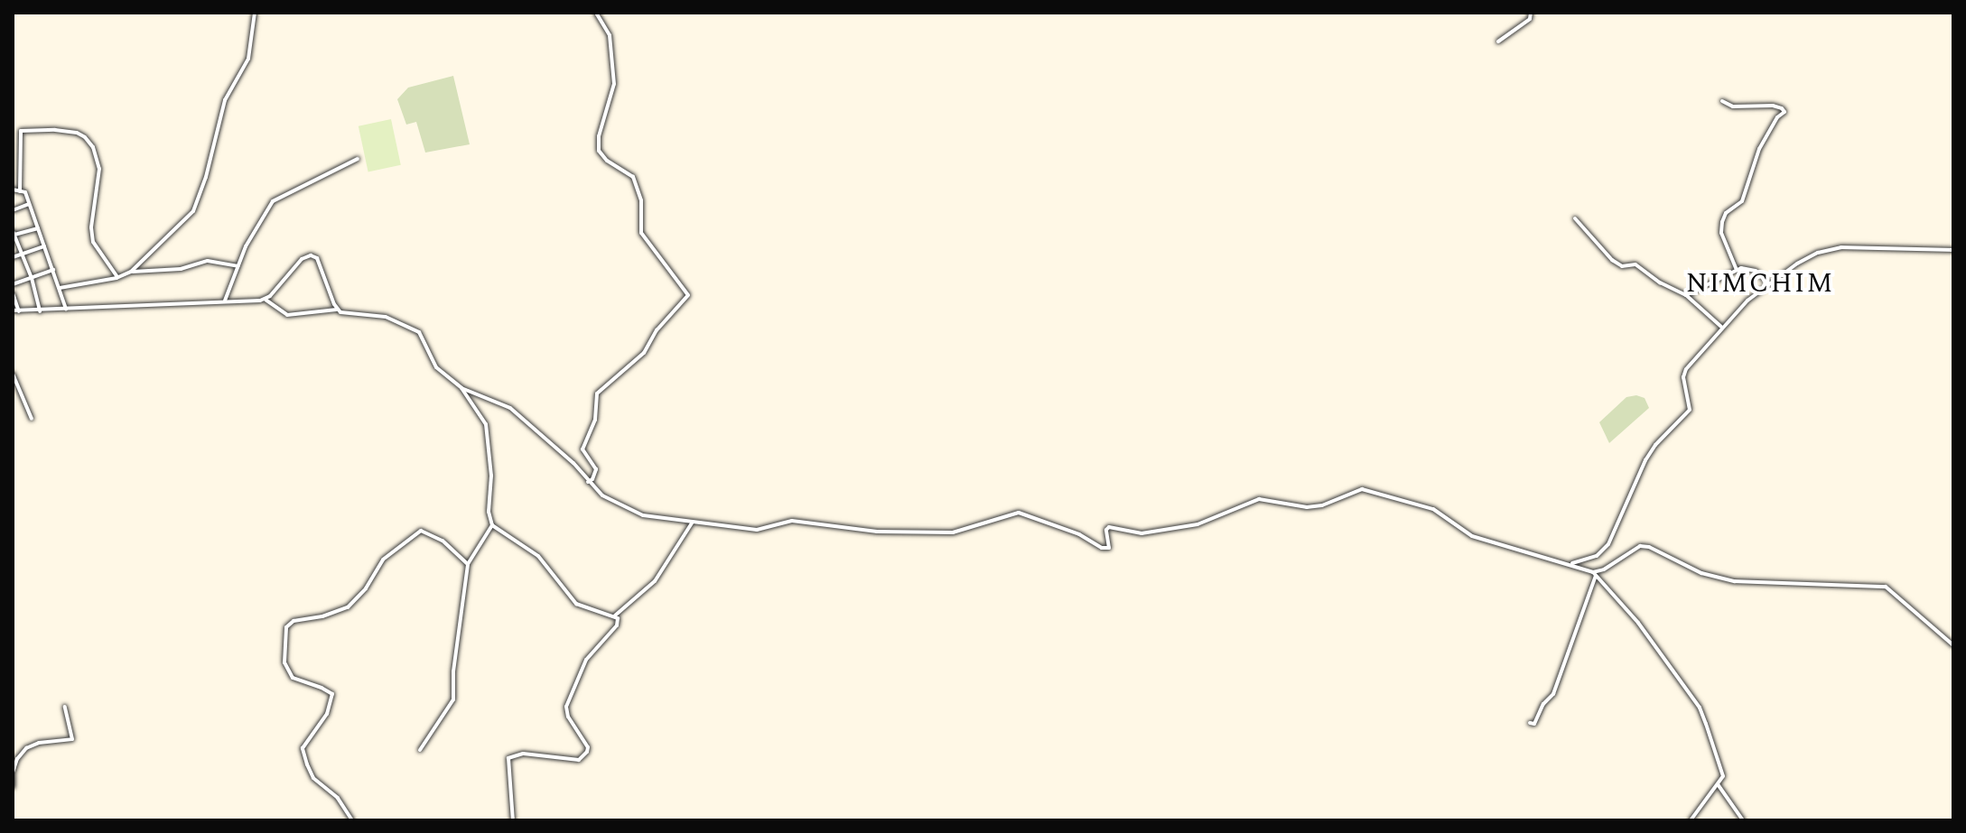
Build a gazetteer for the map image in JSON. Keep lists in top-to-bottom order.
{
  "districts": ["NIMCHIM"]
}
